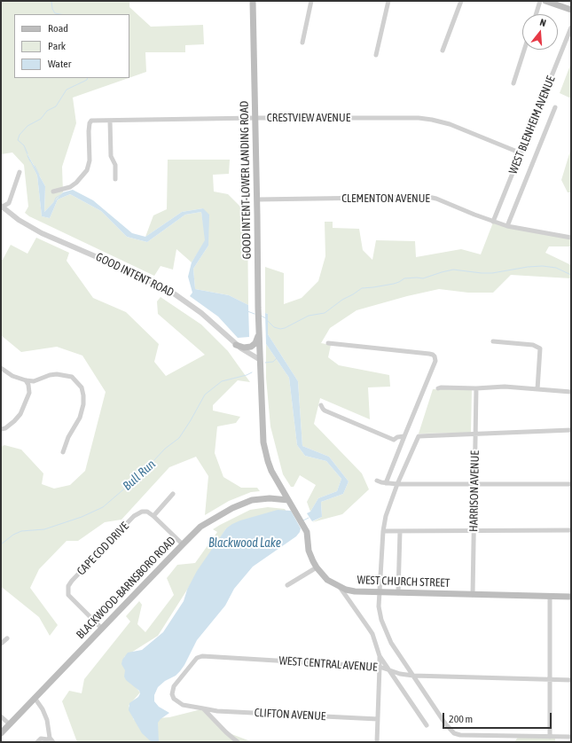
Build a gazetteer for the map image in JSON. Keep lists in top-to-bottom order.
{
  "streets": {
    "main road": ["GOOD INTENT-LOWER LANDING ROAD", "WEST CHURCH STREET", "BLACKWOOD-BARNSBORO ROAD"],
    "street": [
      "CRESTVIEW AVENUE",
      "WEST BLENHEIM AVENUE",
      "CLEMENTON AVENUE",
      "GOOD INTENT ROAD",
      "HARRISON AVENUE",
      "CAPE COD DRIVE",
      "WEST CENTRAL AVENUE",
      "CLIFTON AVENUE"
    ]
  },
  "crossings": [
    ["CRESTVIEW AVENUE", "WEST BLENHEIM AVENUE"],
    ["CRESTVIEW AVENUE", "GOOD INTENT-LOWER LANDING ROAD"],
    ["WEST BLENHEIM AVENUE", "CLEMENTON AVENUE"],
    ["GOOD INTENT-LOWER LANDING ROAD", "CLEMENTON AVENUE"],
    ["GOOD INTENT-LOWER LANDING ROAD", "GOOD INTENT ROAD"],
    ["GOOD INTENT-LOWER LANDING ROAD", "WEST CHURCH STREET"],
    ["GOOD INTENT ROAD", "WEST CHURCH STREET"],
    ["HARRISON AVENUE", "WEST CHURCH STREET"],
    ["CAPE COD DRIVE", "BLACKWOOD-BARNSBORO ROAD"],
    ["WEST CHURCH STREET", "BLACKWOOD-BARNSBORO ROAD"],
    ["WEST CENTRAL AVENUE", "CLIFTON AVENUE"]
  ],
  "water": ["Bull Run", "Blackwood Lake"],
  "legend": ["Road", "Park", "Water"],
  "scale_bar": "200 m",
  "north": "top"
}
